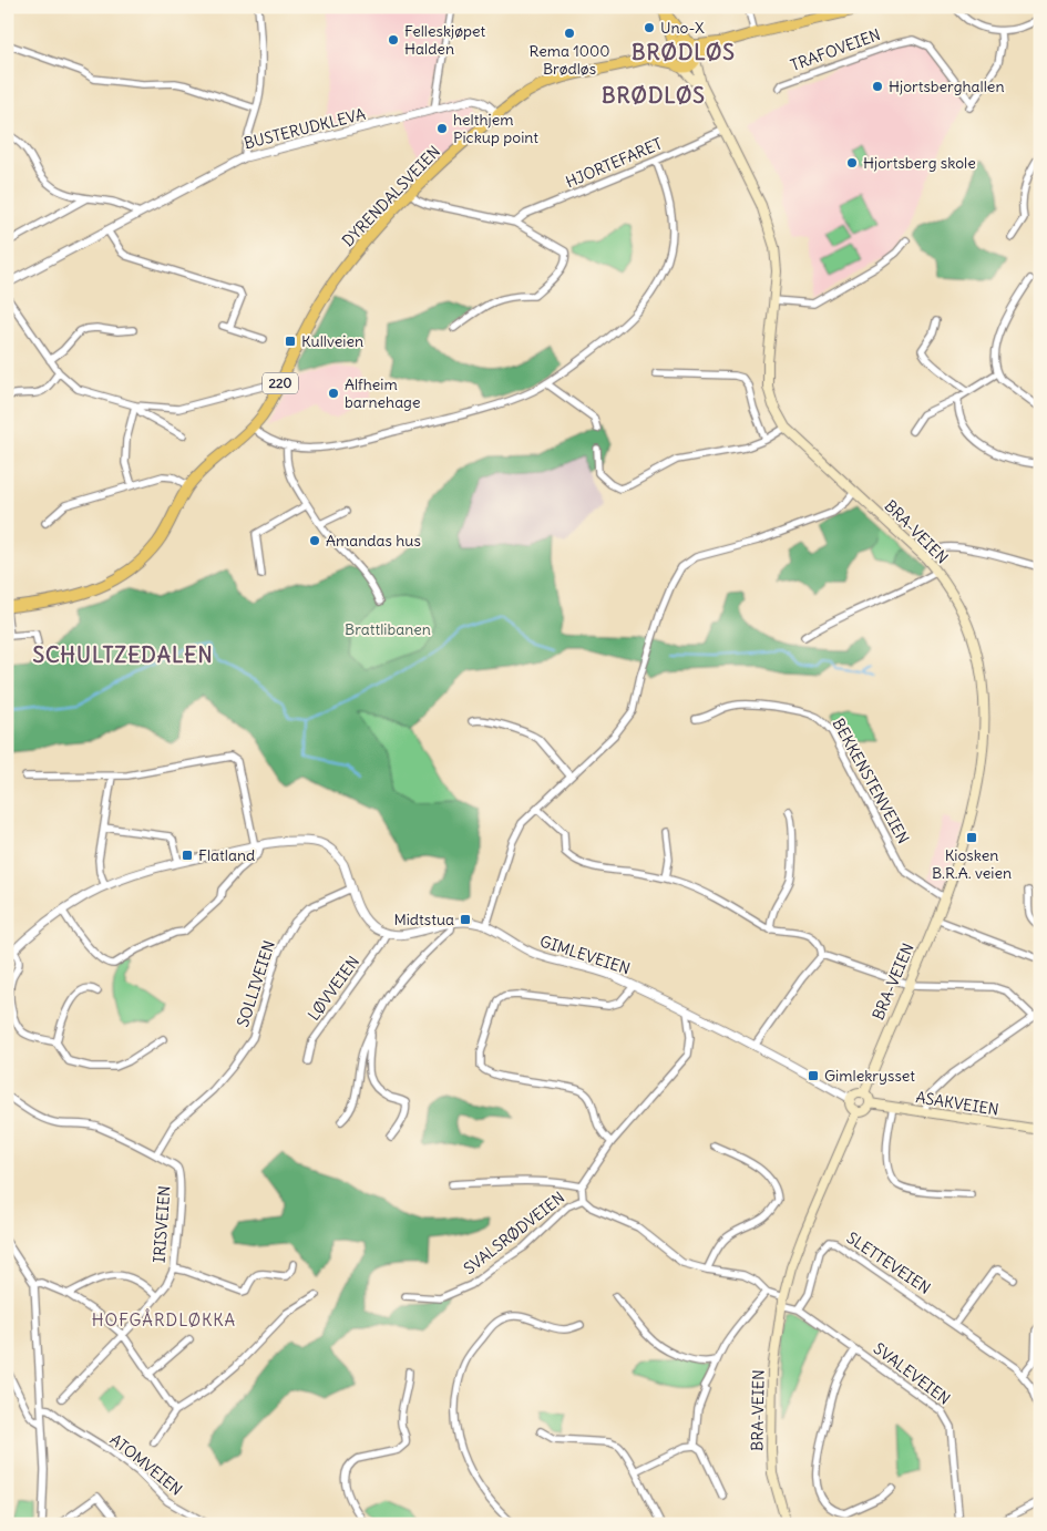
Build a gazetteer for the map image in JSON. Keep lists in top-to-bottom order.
{
  "streets": {
    "main road": [
      "DYRENDALSVEIEN",
      "220",
      "BRA-VEIEN",
      "ASAKVEIEN"
    ],
    "street": [
      "TRAFOVEIEN",
      "BUSTERUDKLEVA",
      "HJORTEFARET",
      "BEKKENSTENVEIEN",
      "GIMLEVEIEN",
      "SOLLIVEIEN",
      "LØVVEIEN",
      "IRISVEIEN",
      "SVALSRØDVEIEN",
      "SLETTEVEIEN",
      "SVALEVEIEN",
      "ATOMVEIEN"
    ]
  },
  "crossings": [
    ["BUSTERUDKLEVA", "DYRENDALSVEIEN"],
    ["HJORTEFARET", "BRA-VEIEN"],
    ["DYRENDALSVEIEN", "220"],
    ["220", "BRA-VEIEN"],
    ["BRA-VEIEN", "BEKKENSTENVEIEN"],
    ["BRA-VEIEN", "GIMLEVEIEN"],
    ["BRA-VEIEN", "ASAKVEIEN"],
    ["GIMLEVEIEN", "LØVVEIEN"],
    ["GIMLEVEIEN", "ASAKVEIEN"],
    ["GIMLEVEIEN", "SVALSRØDVEIEN"],
    ["SOLLIVEIEN", "IRISVEIEN"],
    ["SLETTEVEIEN", "SVALEVEIEN"]
  ],
  "districts": [
    "BRØDLØS",
    "BRØDLØS",
    "SCHULTZEDALEN",
    "HOFGÅRDLØKKA"
  ],
  "parks": ["Brattlibanen"],
  "places": {
    "other": [
      "Uno-X",
      "Rema 1000 Brødløs",
      "Felleskjøpet Halden",
      "Hjortsberghallen",
      "helthjem Pickup point",
      "Hjortsberg skole",
      "Alfheim barnehage",
      "Amandas hus"
    ],
    "transit": [
      "Kullveien",
      "Kiosken B.R.A. veien",
      "Flatland",
      "Midtstua",
      "Gimlekrysset"
    ]
  }
}
